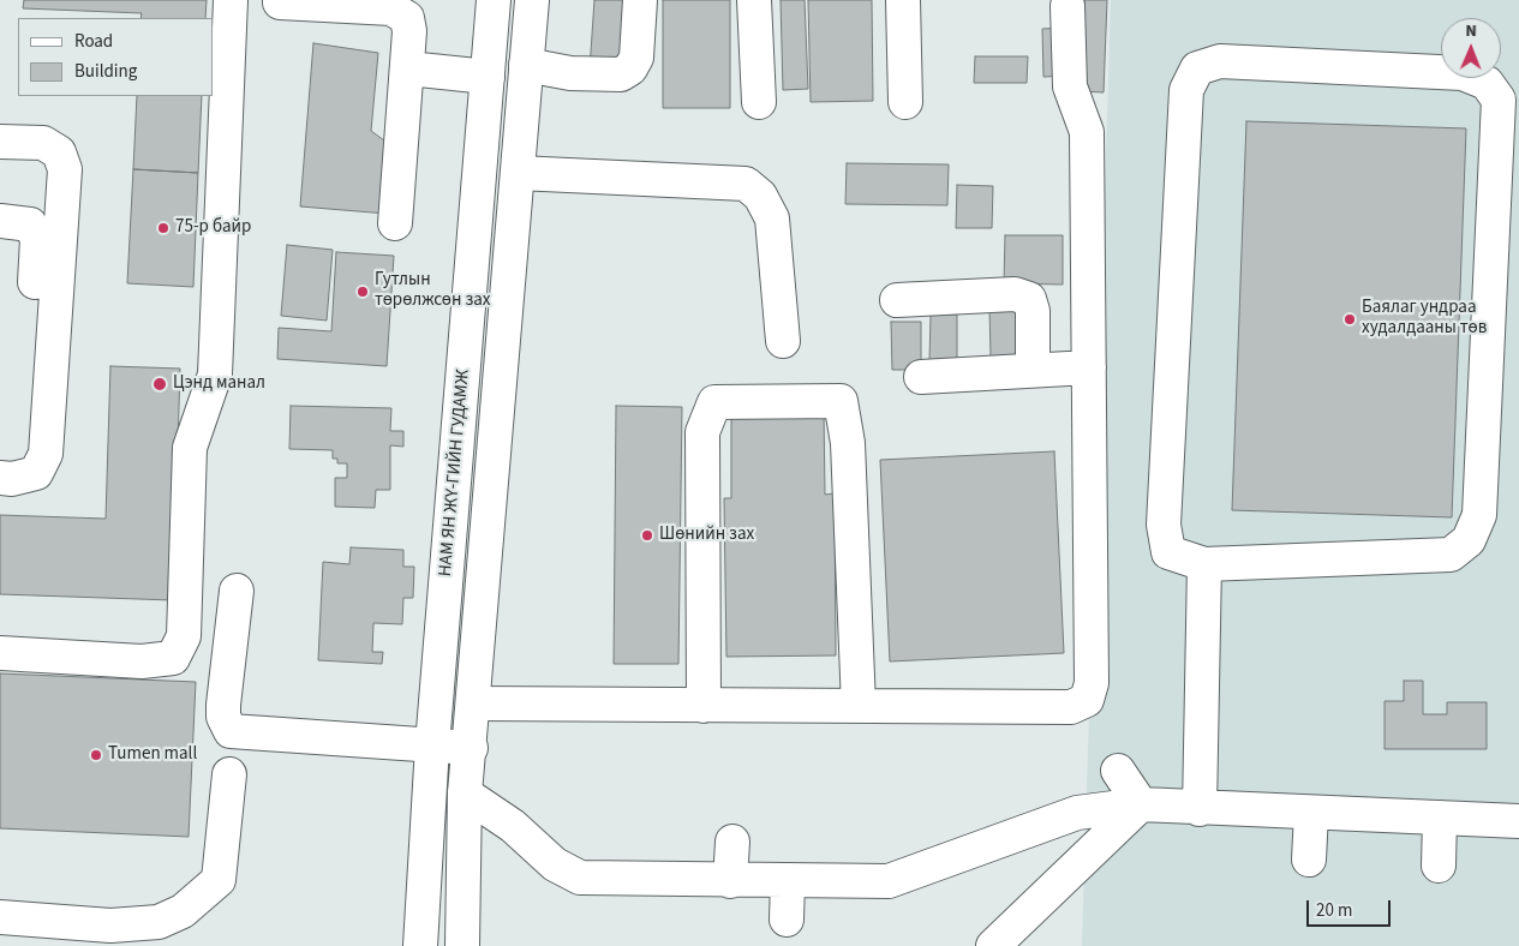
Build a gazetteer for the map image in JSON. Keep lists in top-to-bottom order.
{
  "streets": {
    "main road": ["НАМ ЯН ЖҮ-ГИЙН ГУДАМЖ"]
  },
  "places": [
    "75-р байр",
    "Гутлын төрөлжсөн зах",
    "Баялаг ундраа худалдааны төв",
    "Цэнд манал",
    "Шөнийн зах",
    "Tumen mall"
  ],
  "legend": ["Road", "Building"],
  "scale_bar": "20 m",
  "north": "top"
}
